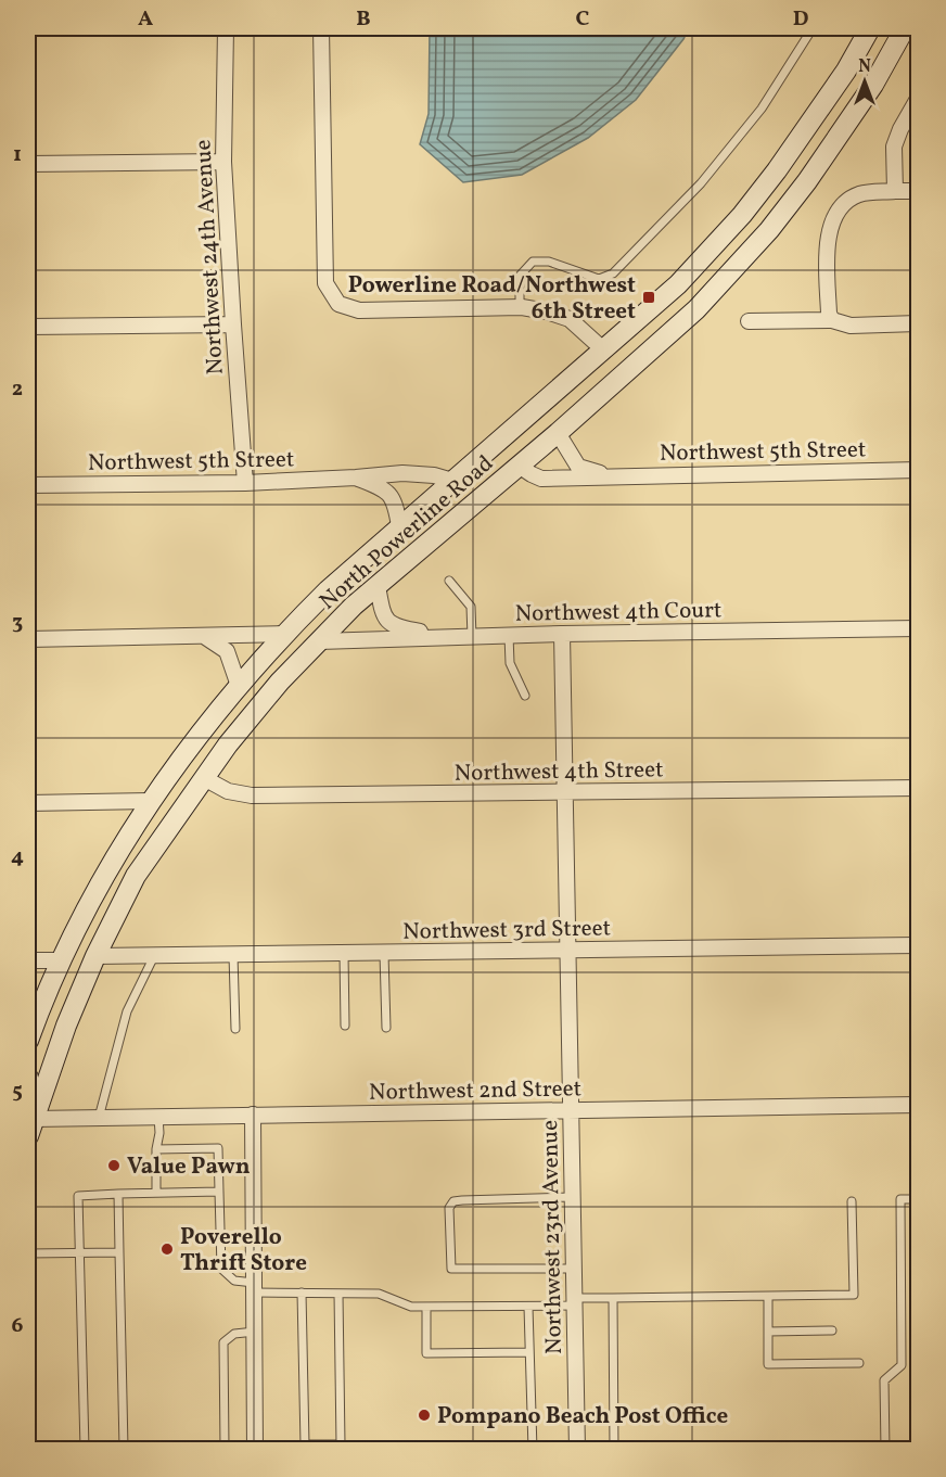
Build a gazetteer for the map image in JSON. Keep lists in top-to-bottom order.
{
  "streets": {
    "main road": ["North Powerline Road"],
    "street": [
      "Northwest 24th Avenue",
      "Northwest 5th Street",
      "Northwest 4th Court",
      "Northwest 4th Street",
      "Northwest 3rd Street",
      "Northwest 2nd Street",
      "Northwest 23rd Avenue"
    ]
  },
  "crossings": [
    ["Northwest 24th Avenue", "Northwest 5th Street"],
    ["Northwest 5th Street", "North Powerline Road"],
    ["North Powerline Road", "Northwest 4th Court"],
    ["North Powerline Road", "Northwest 4th Street"],
    ["North Powerline Road", "Northwest 3rd Street"],
    ["North Powerline Road", "Northwest 2nd Street"],
    ["Northwest 4th Court", "Northwest 23rd Avenue"],
    ["Northwest 4th Street", "Northwest 23rd Avenue"],
    ["Northwest 3rd Street", "Northwest 23rd Avenue"],
    ["Northwest 2nd Street", "Northwest 23rd Avenue"]
  ],
  "places": {
    "transit": ["Powerline Road/Northwest 6th Street"],
    "other": ["Value Pawn", "Poverello Thrift Store", "Pompano Beach Post Office"]
  },
  "north": "top",
  "grid": {
    "columns": [
      "A",
      "B",
      "C",
      "D"
    ],
    "rows": [
      "1",
      "2",
      "3",
      "4",
      "5",
      "6"
    ]
  }
}
